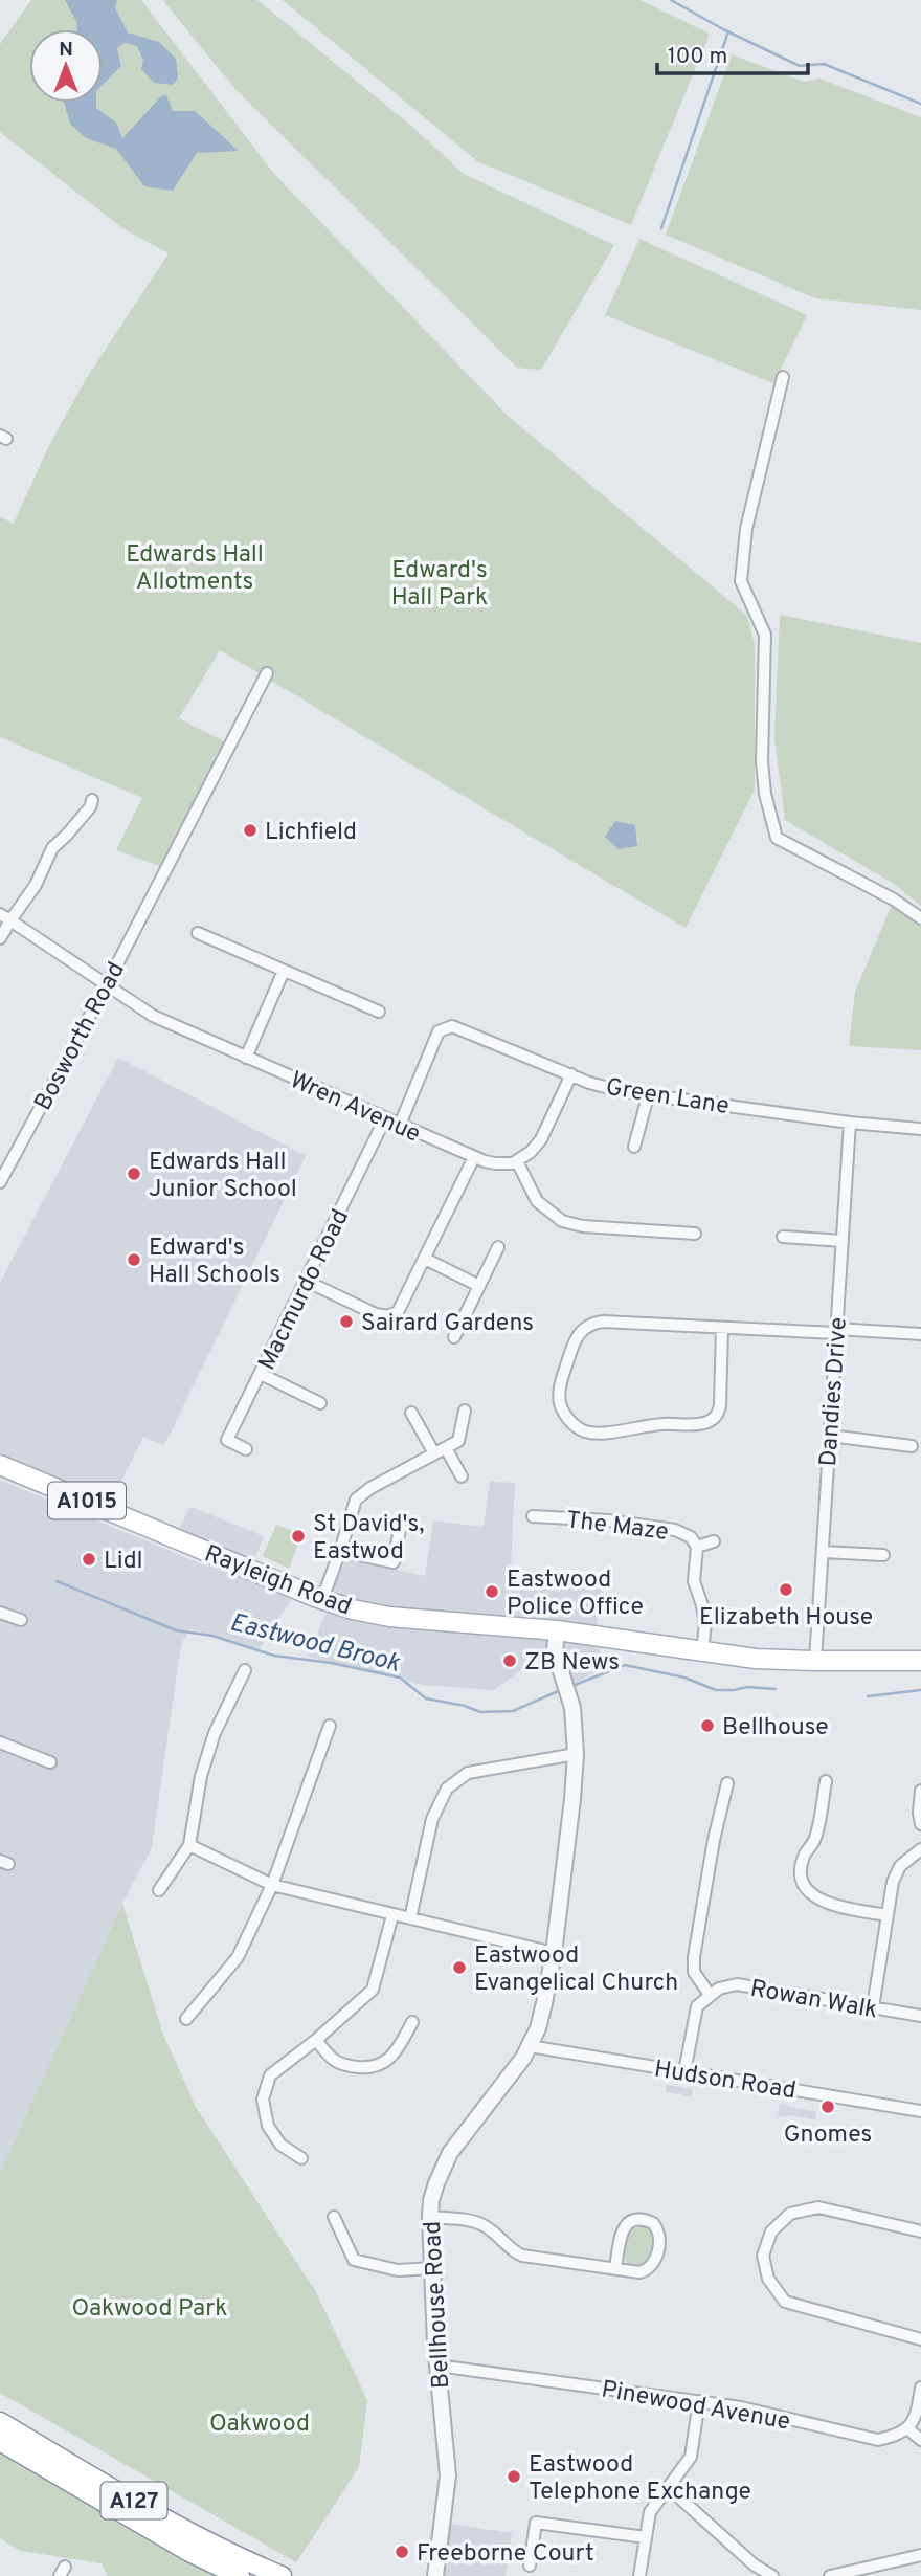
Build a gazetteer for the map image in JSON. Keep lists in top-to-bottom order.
{
  "streets": {
    "main road": ["A1015", "Rayleigh Road", "A127"],
    "street": [
      "Bosworth Road",
      "Green Lane",
      "Wren Avenue",
      "Macmurdo Road",
      "Dandies Drive",
      "The Maze",
      "Rowan Walk",
      "Hudson Road",
      "Bellhouse Road",
      "Pinewood Avenue"
    ]
  },
  "crossings": [
    ["Bosworth Road", "Wren Avenue"],
    ["Green Lane", "Wren Avenue"],
    ["Green Lane", "Dandies Drive"],
    ["Wren Avenue", "Macmurdo Road"],
    ["Dandies Drive", "Rayleigh Road"],
    ["The Maze", "Rayleigh Road"],
    ["Rayleigh Road", "Bellhouse Road"],
    ["Hudson Road", "Bellhouse Road"],
    ["Bellhouse Road", "Pinewood Avenue"]
  ],
  "water": ["Eastwood Brook"],
  "parks": [
    "Edwards Hall Allotments",
    "Edward's Hall Park",
    "Oakwood Park",
    "Oakwood"
  ],
  "places": [
    "Lichfield",
    "Edwards Hall Junior School",
    "Edward's Hall Schools",
    "Sairard Gardens",
    "St David's, Eastwod",
    "Lidl",
    "Elizabeth House",
    "Eastwood Police Office",
    "ZB News",
    "Bellhouse",
    "Eastwood Evangelical Church",
    "Gnomes",
    "Eastwood Telephone Exchange",
    "Freeborne Court"
  ],
  "scale_bar": "100 m",
  "north": "top"
}
